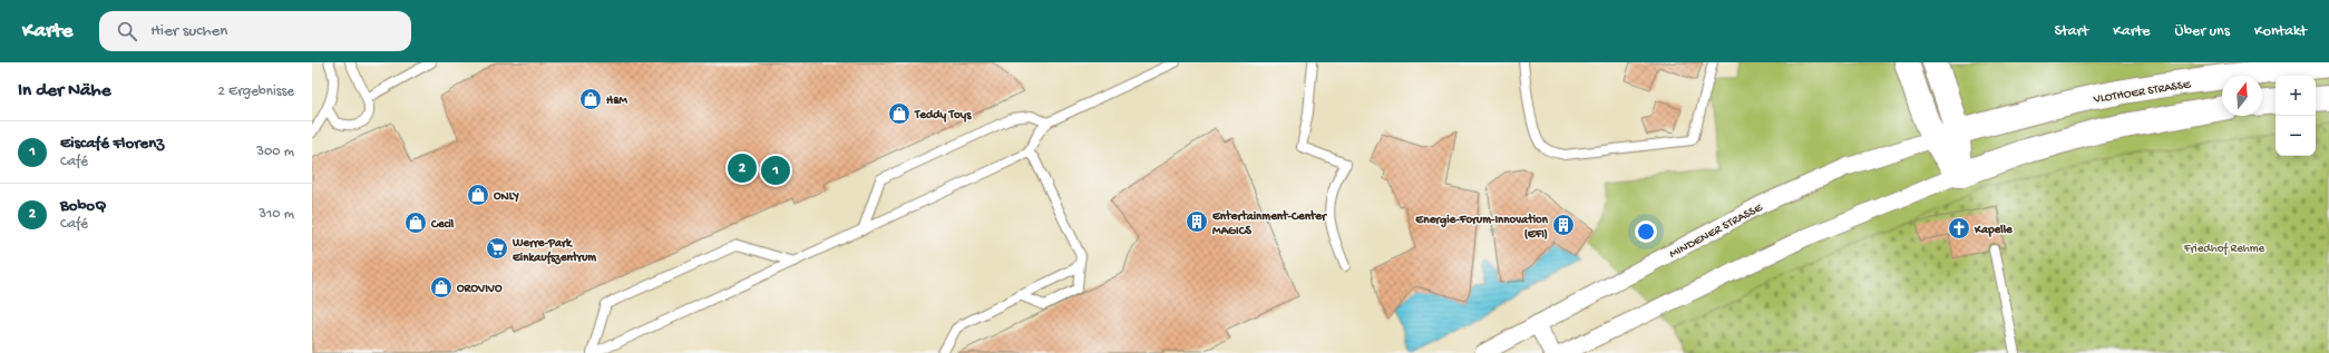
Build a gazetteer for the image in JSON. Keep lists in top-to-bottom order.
{
  "streets": {
    "main road": ["VLOTHOER STRASSE", "MINDENER STRASSE"]
  },
  "crossings": [
    ["VLOTHOER STRASSE", "MINDENER STRASSE"]
  ],
  "parks": ["Friedhof Rehme"],
  "places": {
    "shop": [
      "H&M",
      "Teddy Toys",
      "ONLY",
      "Cecil",
      "OROVIVO"
    ],
    "building": ["Entertainment-Center MAGICS", "Energie-Forum-Innovation (EFI)"],
    "church": ["Kapelle"],
    "supermarket": ["Werre-Park Einkaufszentrum"]
  },
  "north": "top",
  "page": {
    "header": "Karte",
    "search": "Hier suchen",
    "nav": [
      "Start",
      "Karte",
      "Über uns",
      "Kontakt"
    ],
    "heading": ["In der Nähe", "2 Ergebnisse"],
    "map_buttons": ["+", "−"],
    "list": [
      {
        "mark": "1",
        "name": "Eiscafé Florenz",
        "note": "Café",
        "value": "300 m"
      },
      {
        "mark": "2",
        "name": "BoboQ",
        "note": "Café",
        "value": "310 m"
      }
    ],
    "pins": ["2", "1"]
  }
}
